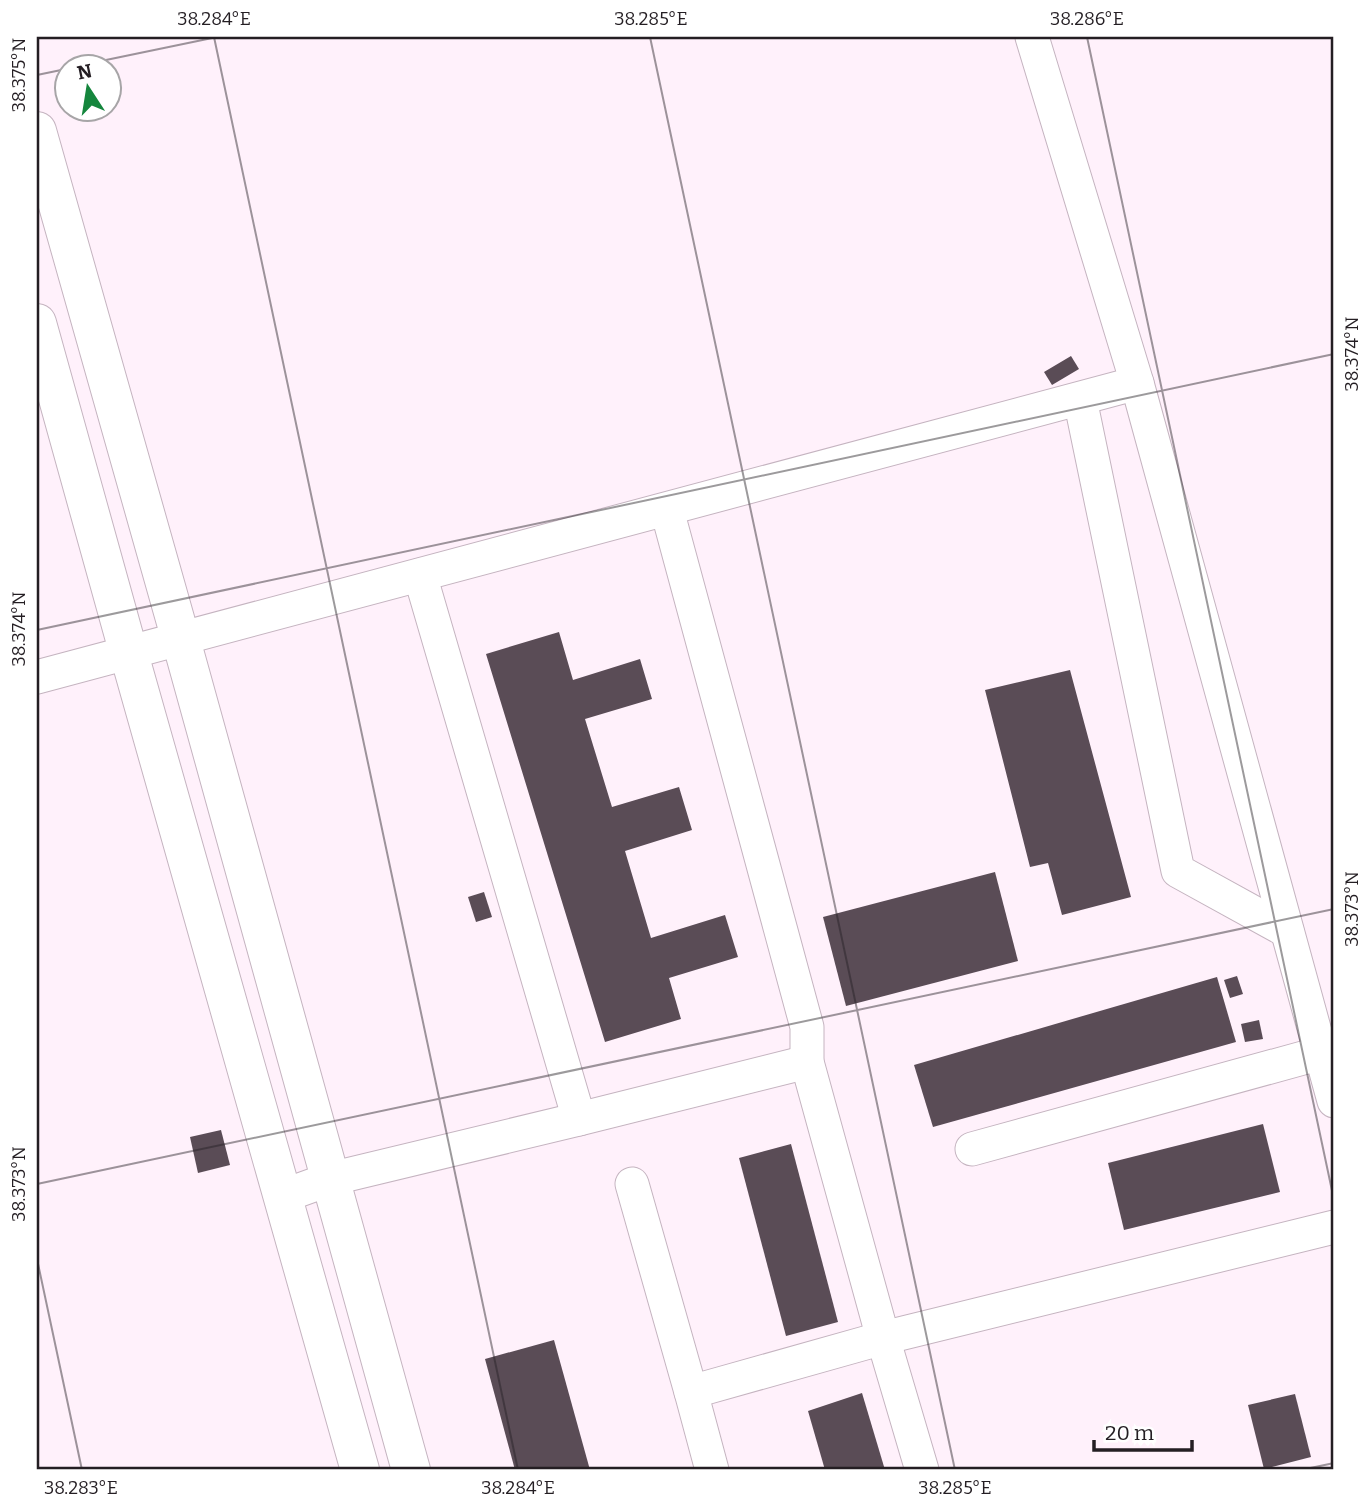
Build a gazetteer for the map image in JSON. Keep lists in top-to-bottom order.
{
  "scale_bar": "20 m",
  "north": "top",
  "coordinates": [
    "38.284°E",
    "38.285°E",
    "38.286°E",
    "38.375°N",
    "38.374°N",
    "38.373°N",
    "38.283°E"
  ]
}
